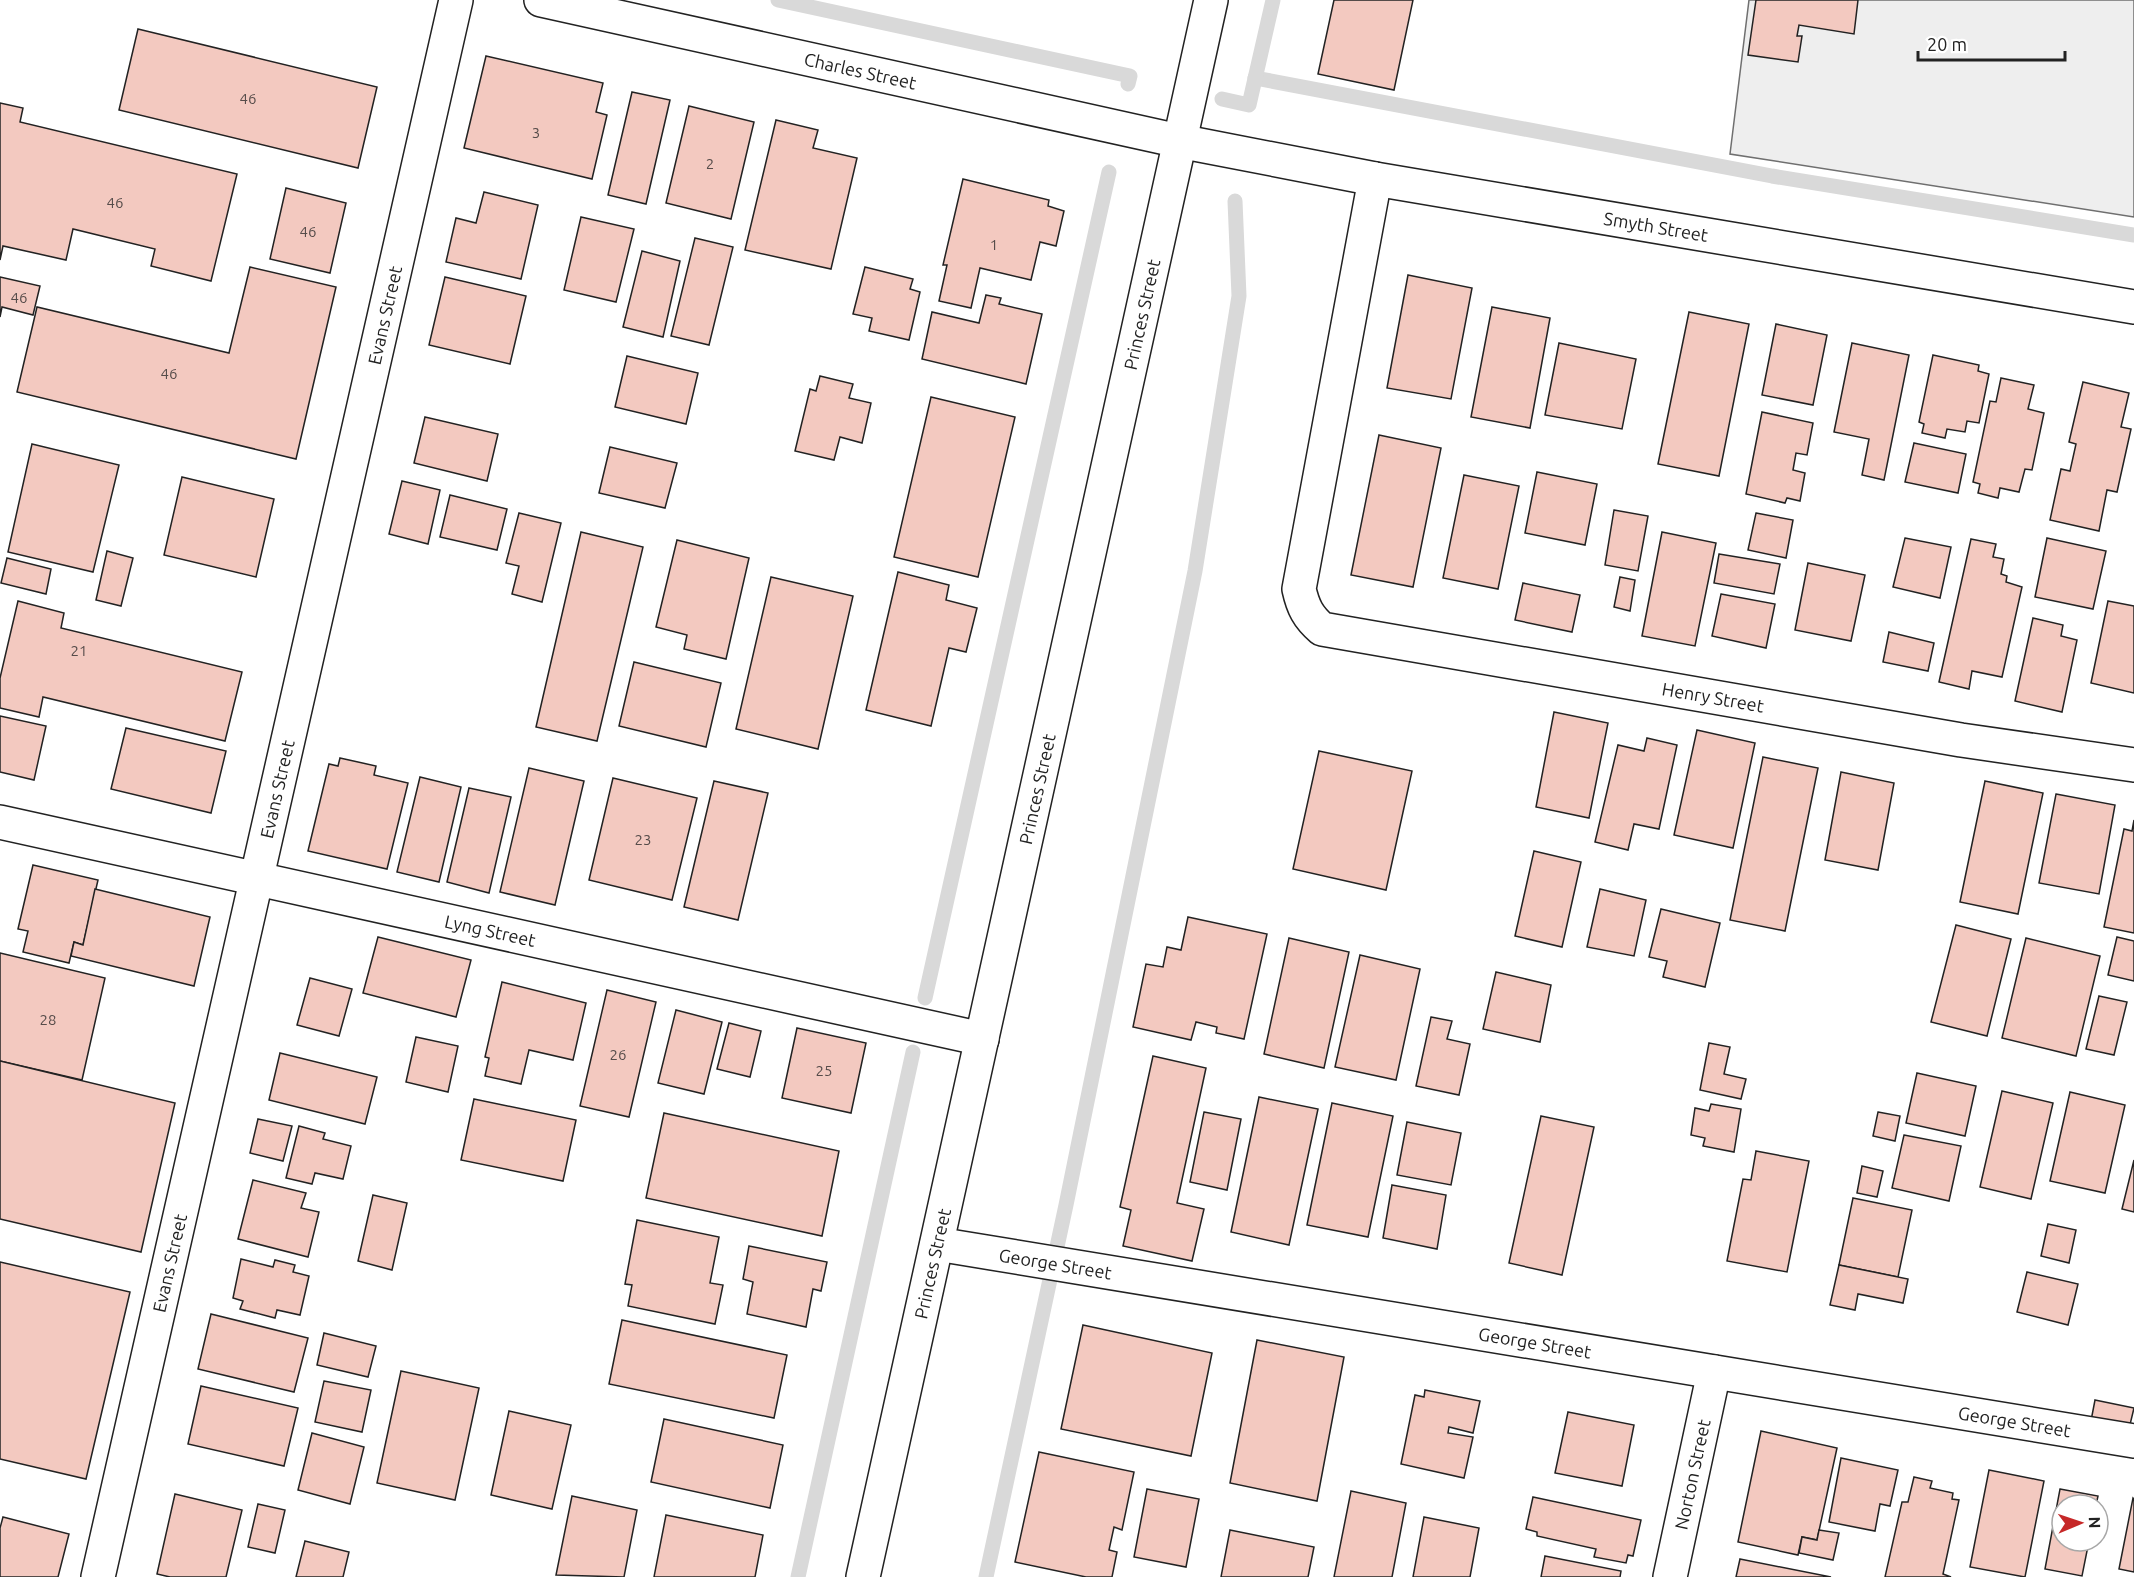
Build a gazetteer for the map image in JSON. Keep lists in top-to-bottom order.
{
  "streets": {
    "street": [
      "Charles Street",
      "Smyth Street",
      "Princes Street",
      "Evans Street",
      "Henry Street",
      "Lyng Street",
      "George Street",
      "Norton Street"
    ]
  },
  "crossings": [
    ["Charles Street", "Smyth Street"],
    ["Charles Street", "Princes Street"],
    ["Smyth Street", "Princes Street"],
    ["Smyth Street", "Henry Street"],
    ["Princes Street", "Lyng Street"],
    ["Princes Street", "George Street"],
    ["Evans Street", "Lyng Street"],
    ["George Street", "Norton Street"]
  ],
  "house_numbers": [
    "46",
    "3",
    "2",
    "46",
    "46",
    "1",
    "46",
    "46",
    "21",
    "23",
    "28",
    "26",
    "25"
  ],
  "scale_bar": "20 m",
  "north": "right"
}
